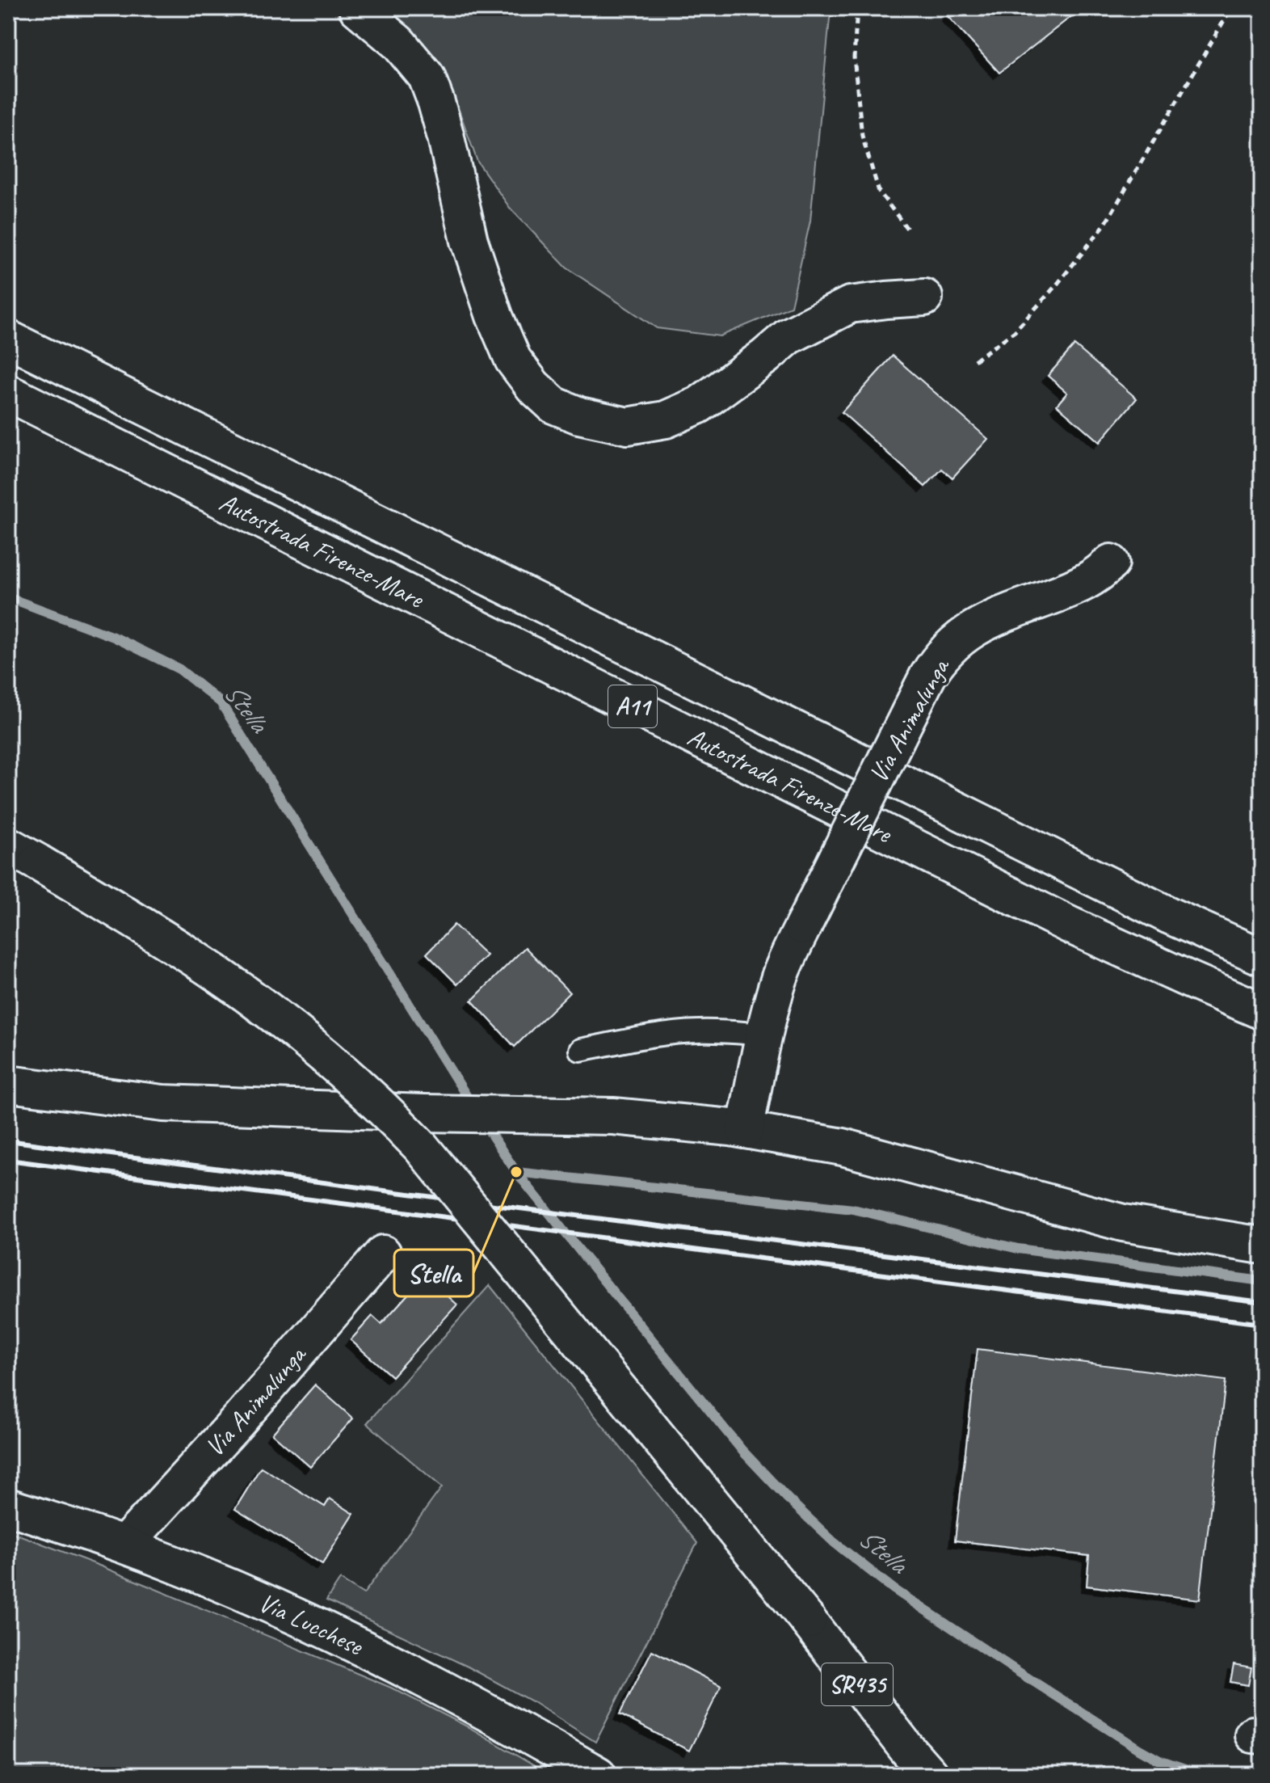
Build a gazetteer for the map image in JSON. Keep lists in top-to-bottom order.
{
  "streets": {
    "main road": [
      "Autostrada Firenze-Mare",
      "A11",
      "Via Animalunga",
      "Via Lucchese",
      "SR435"
    ]
  },
  "crossings": [
    ["Via Animalunga", "Via Lucchese"]
  ],
  "water": ["Stella"],
  "places": ["Stella"]
}
